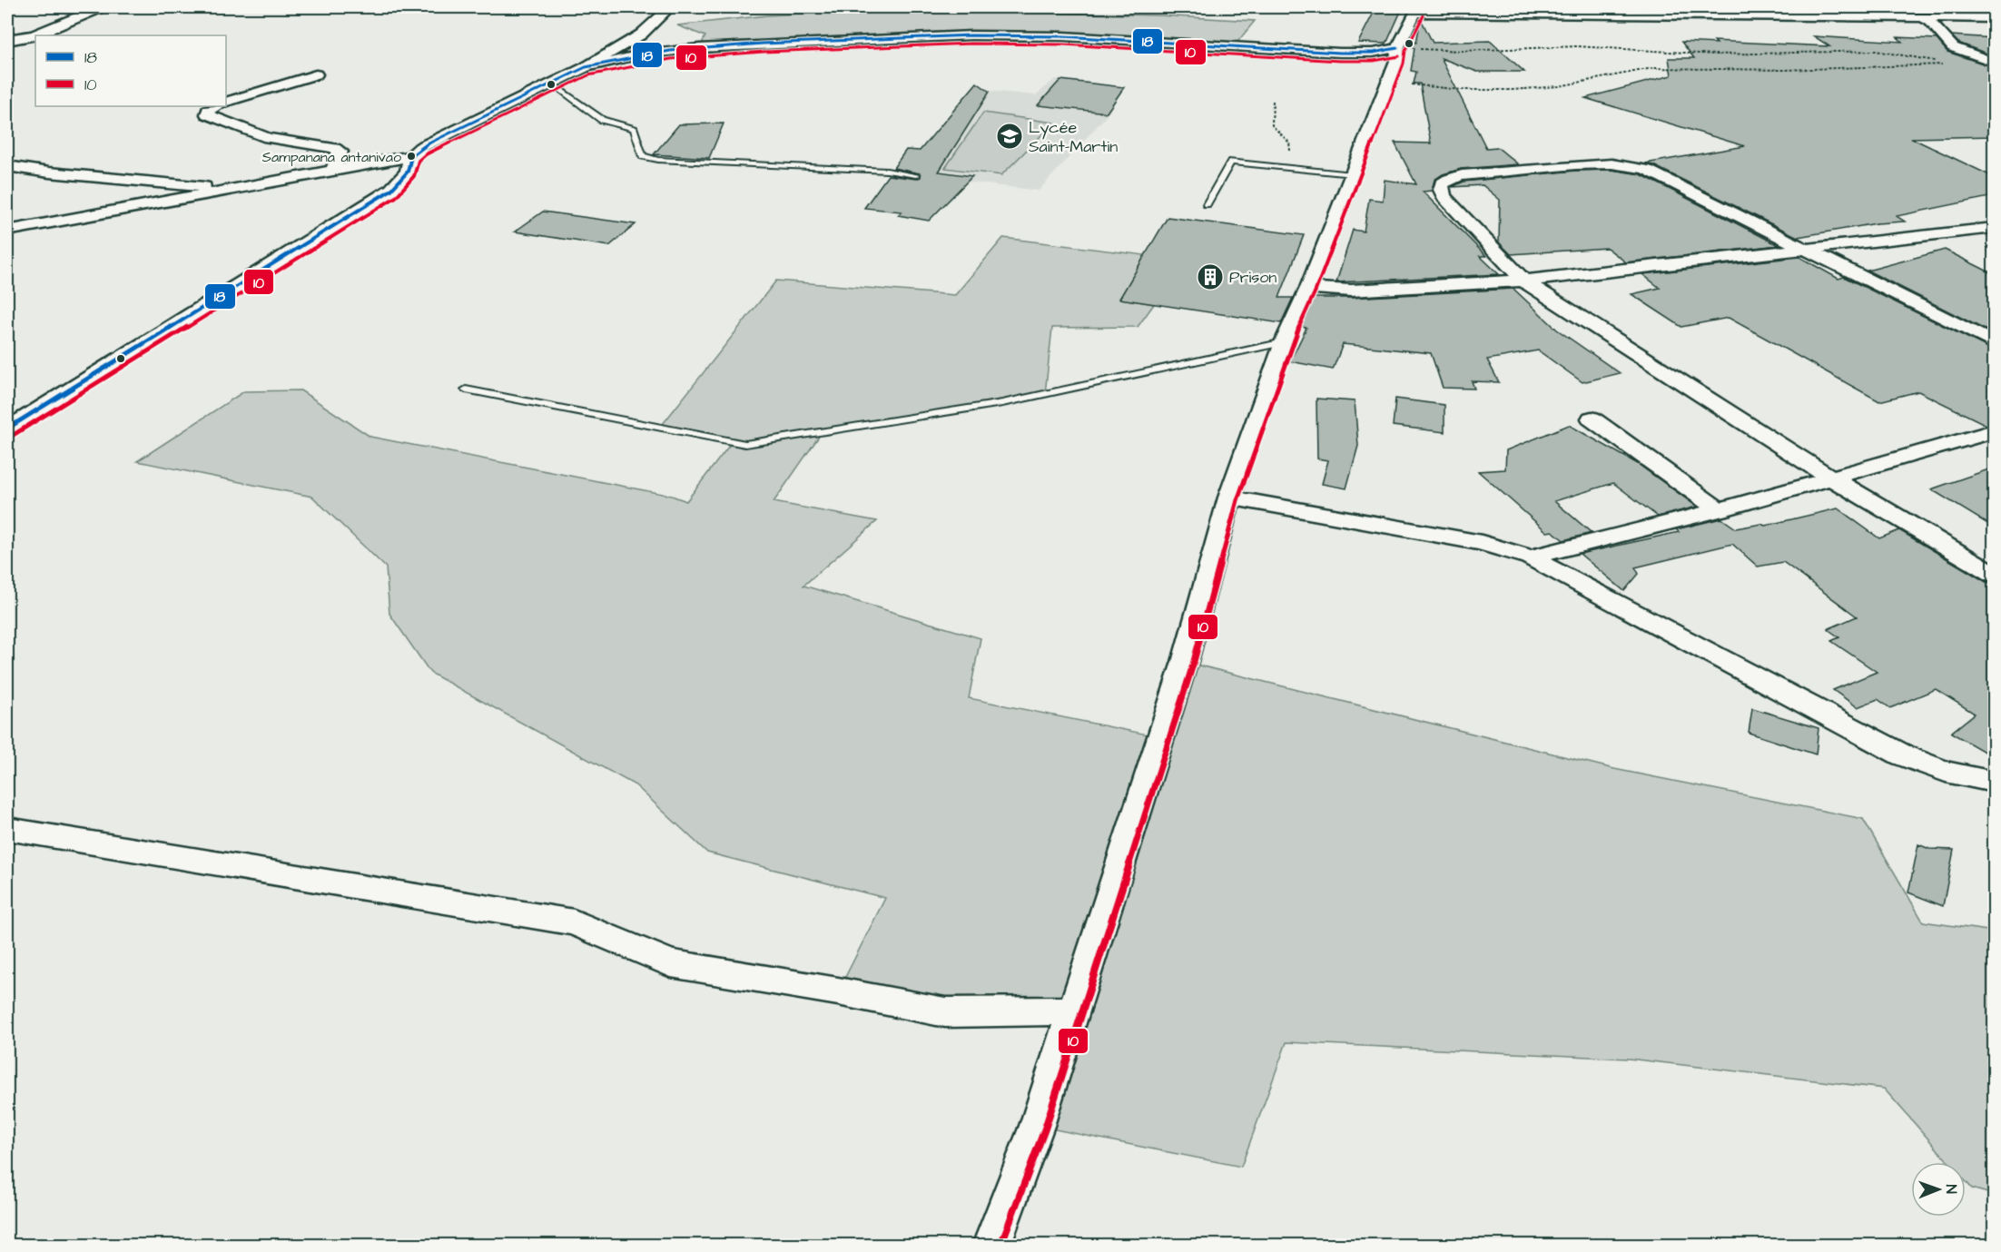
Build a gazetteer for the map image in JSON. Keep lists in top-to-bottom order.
{
  "places": {
    "school or university": ["Lycée Saint-Martin"],
    "other": ["Sampanana antanivao"],
    "building": ["Prison"]
  },
  "lines": ["transit line 10", "transit line 18"],
  "legend": ["18", "10"],
  "north": "right"
}
